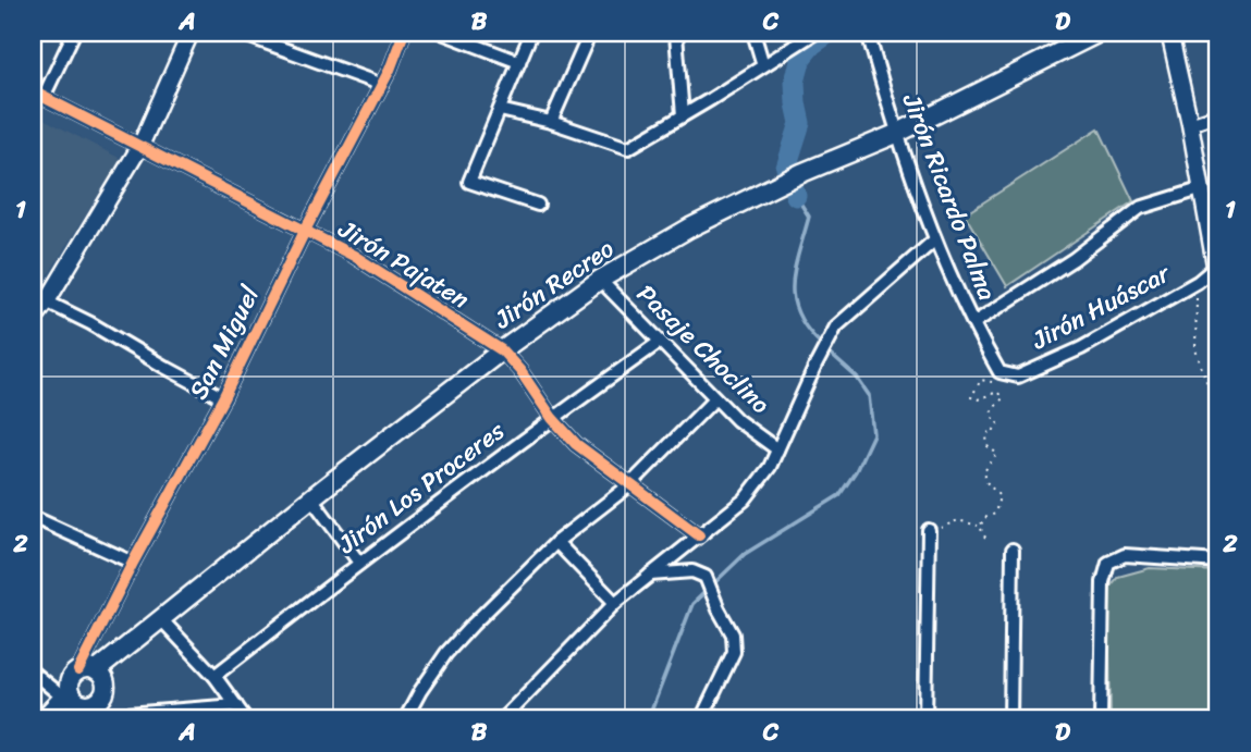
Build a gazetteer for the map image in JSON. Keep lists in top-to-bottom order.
{
  "streets": {
    "main road": ["Jirón Recreo"],
    "street": [
      "Jirón Ricardo Palma",
      "Jirón Pajaten",
      "Jirón Huáscar",
      "San Miguel",
      "Pasaje Choclino",
      "Jirón Los Proceres"
    ]
  },
  "crossings": [
    ["Jirón Ricardo Palma", "Jirón Recreo"],
    ["Jirón Ricardo Palma", "Jirón Huáscar"],
    ["Jirón Pajaten", "Jirón Recreo"],
    ["Jirón Pajaten", "San Miguel"],
    ["Jirón Pajaten", "Jirón Los Proceres"],
    ["Jirón Recreo", "Pasaje Choclino"],
    ["Pasaje Choclino", "Jirón Los Proceres"]
  ],
  "grid": {
    "columns": [
      "A",
      "B",
      "C",
      "D"
    ],
    "rows": ["1", "2"]
  }
}
